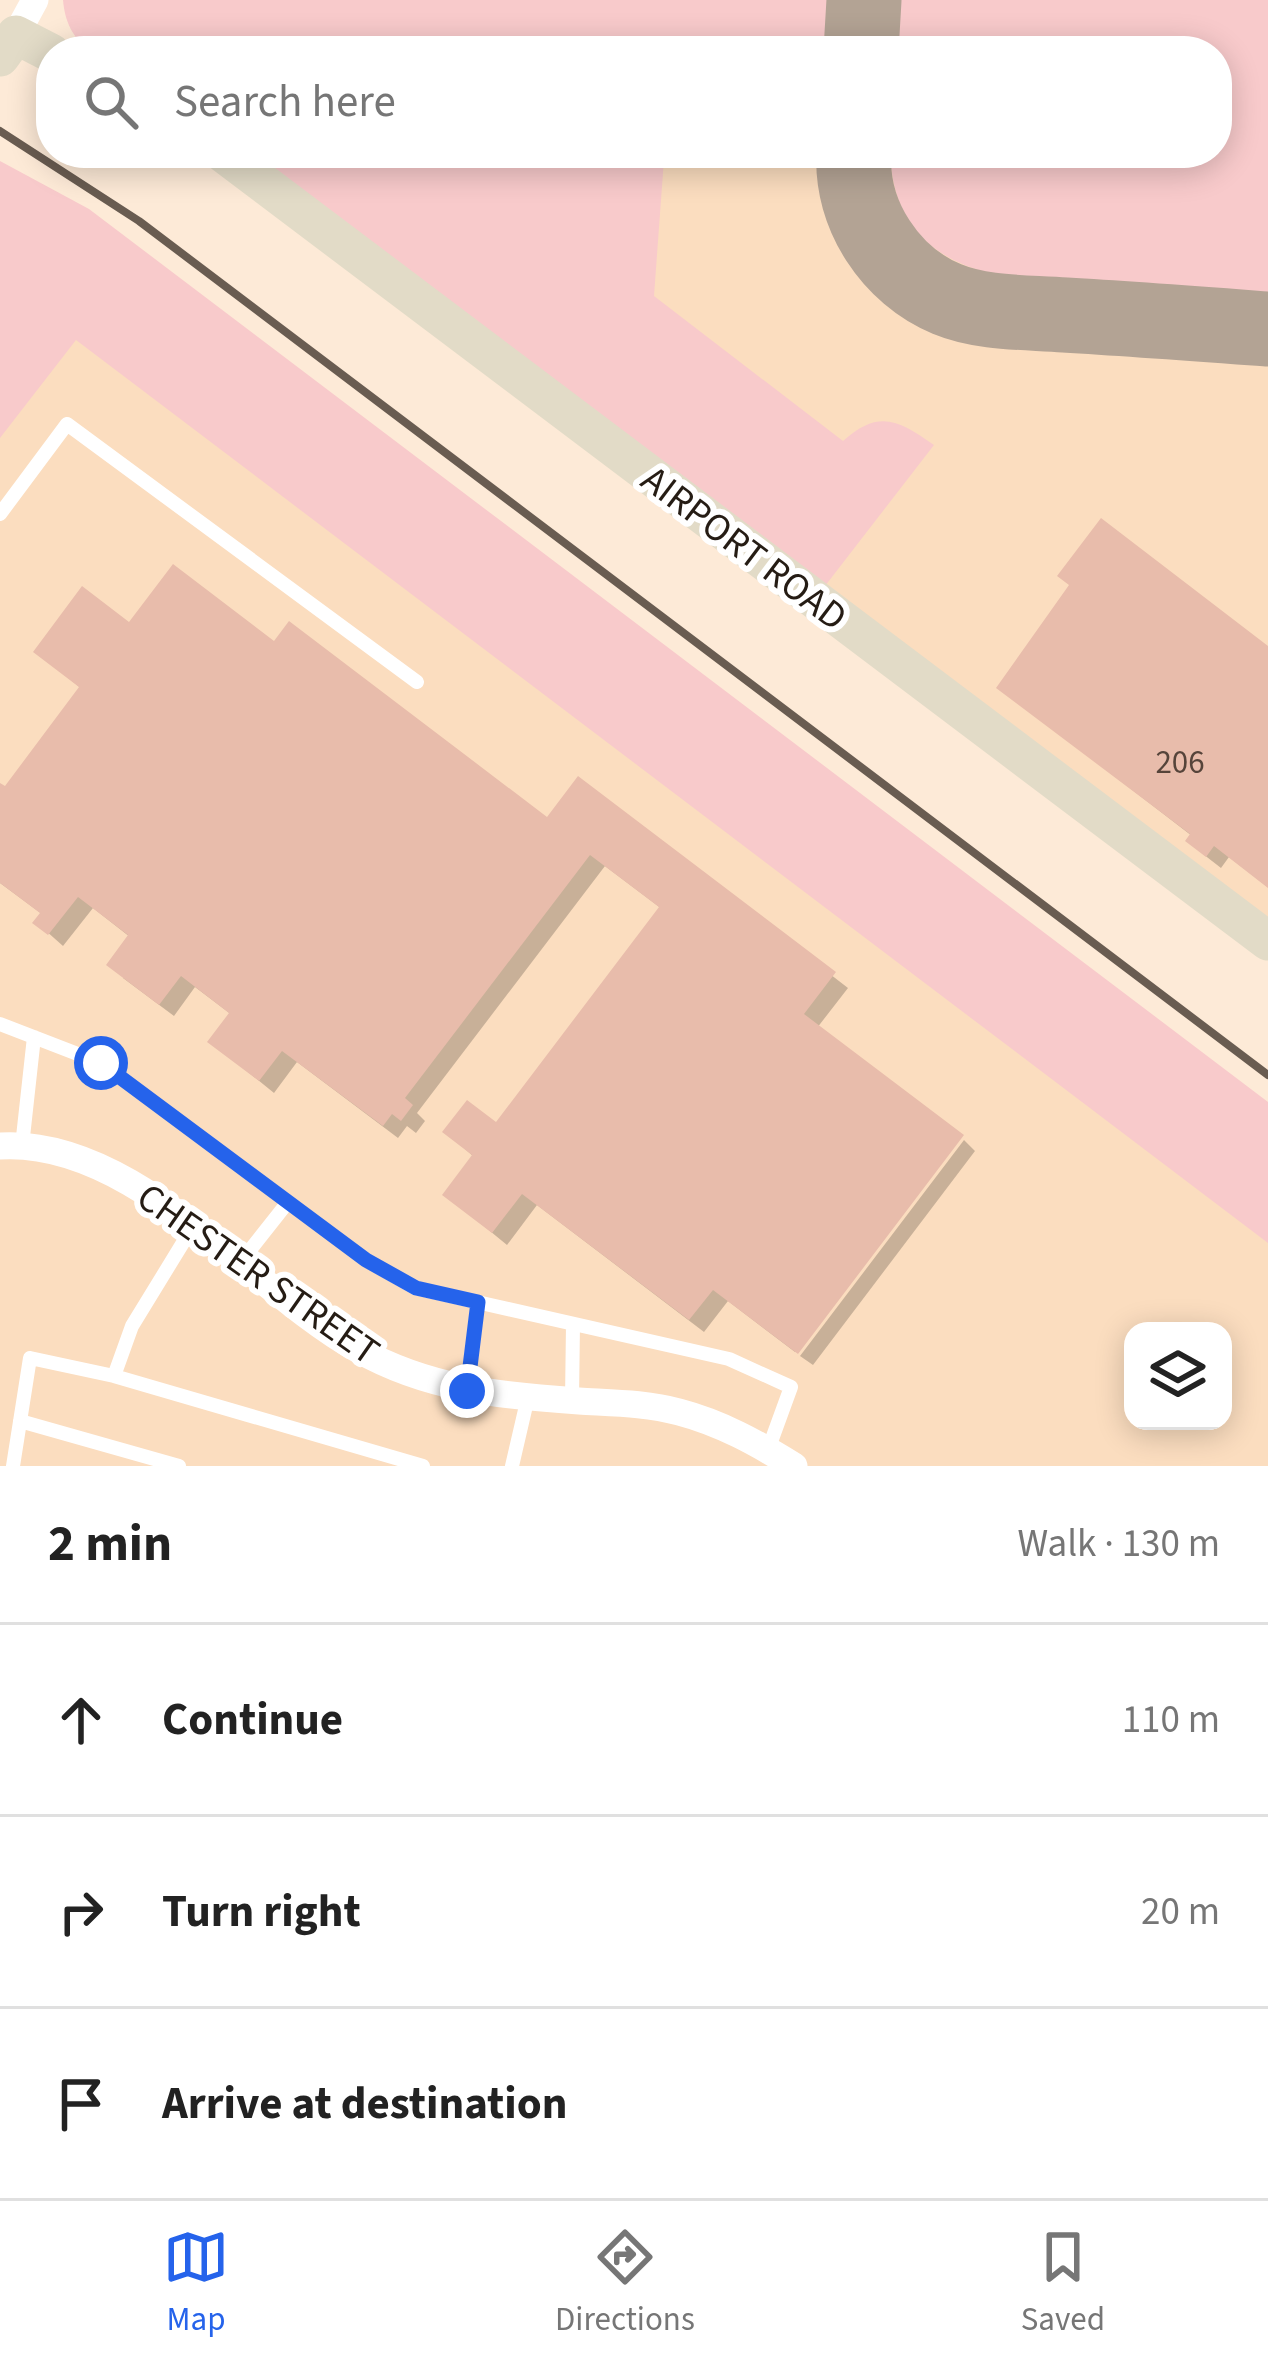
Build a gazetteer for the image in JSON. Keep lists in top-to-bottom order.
{
  "streets": {
    "street": ["AIRPORT ROAD", "CHESTER STREET"]
  },
  "house_numbers": ["206"],
  "page": {
    "search": "Search here",
    "heading": ["2 min", "Walk · 130 m"],
    "list": [
      ["Continue", "110 m"],
      ["Turn right", "20 m"],
      "Arrive at destination"
    ],
    "nav": ["Map", "Directions", "Saved"]
  }
}
